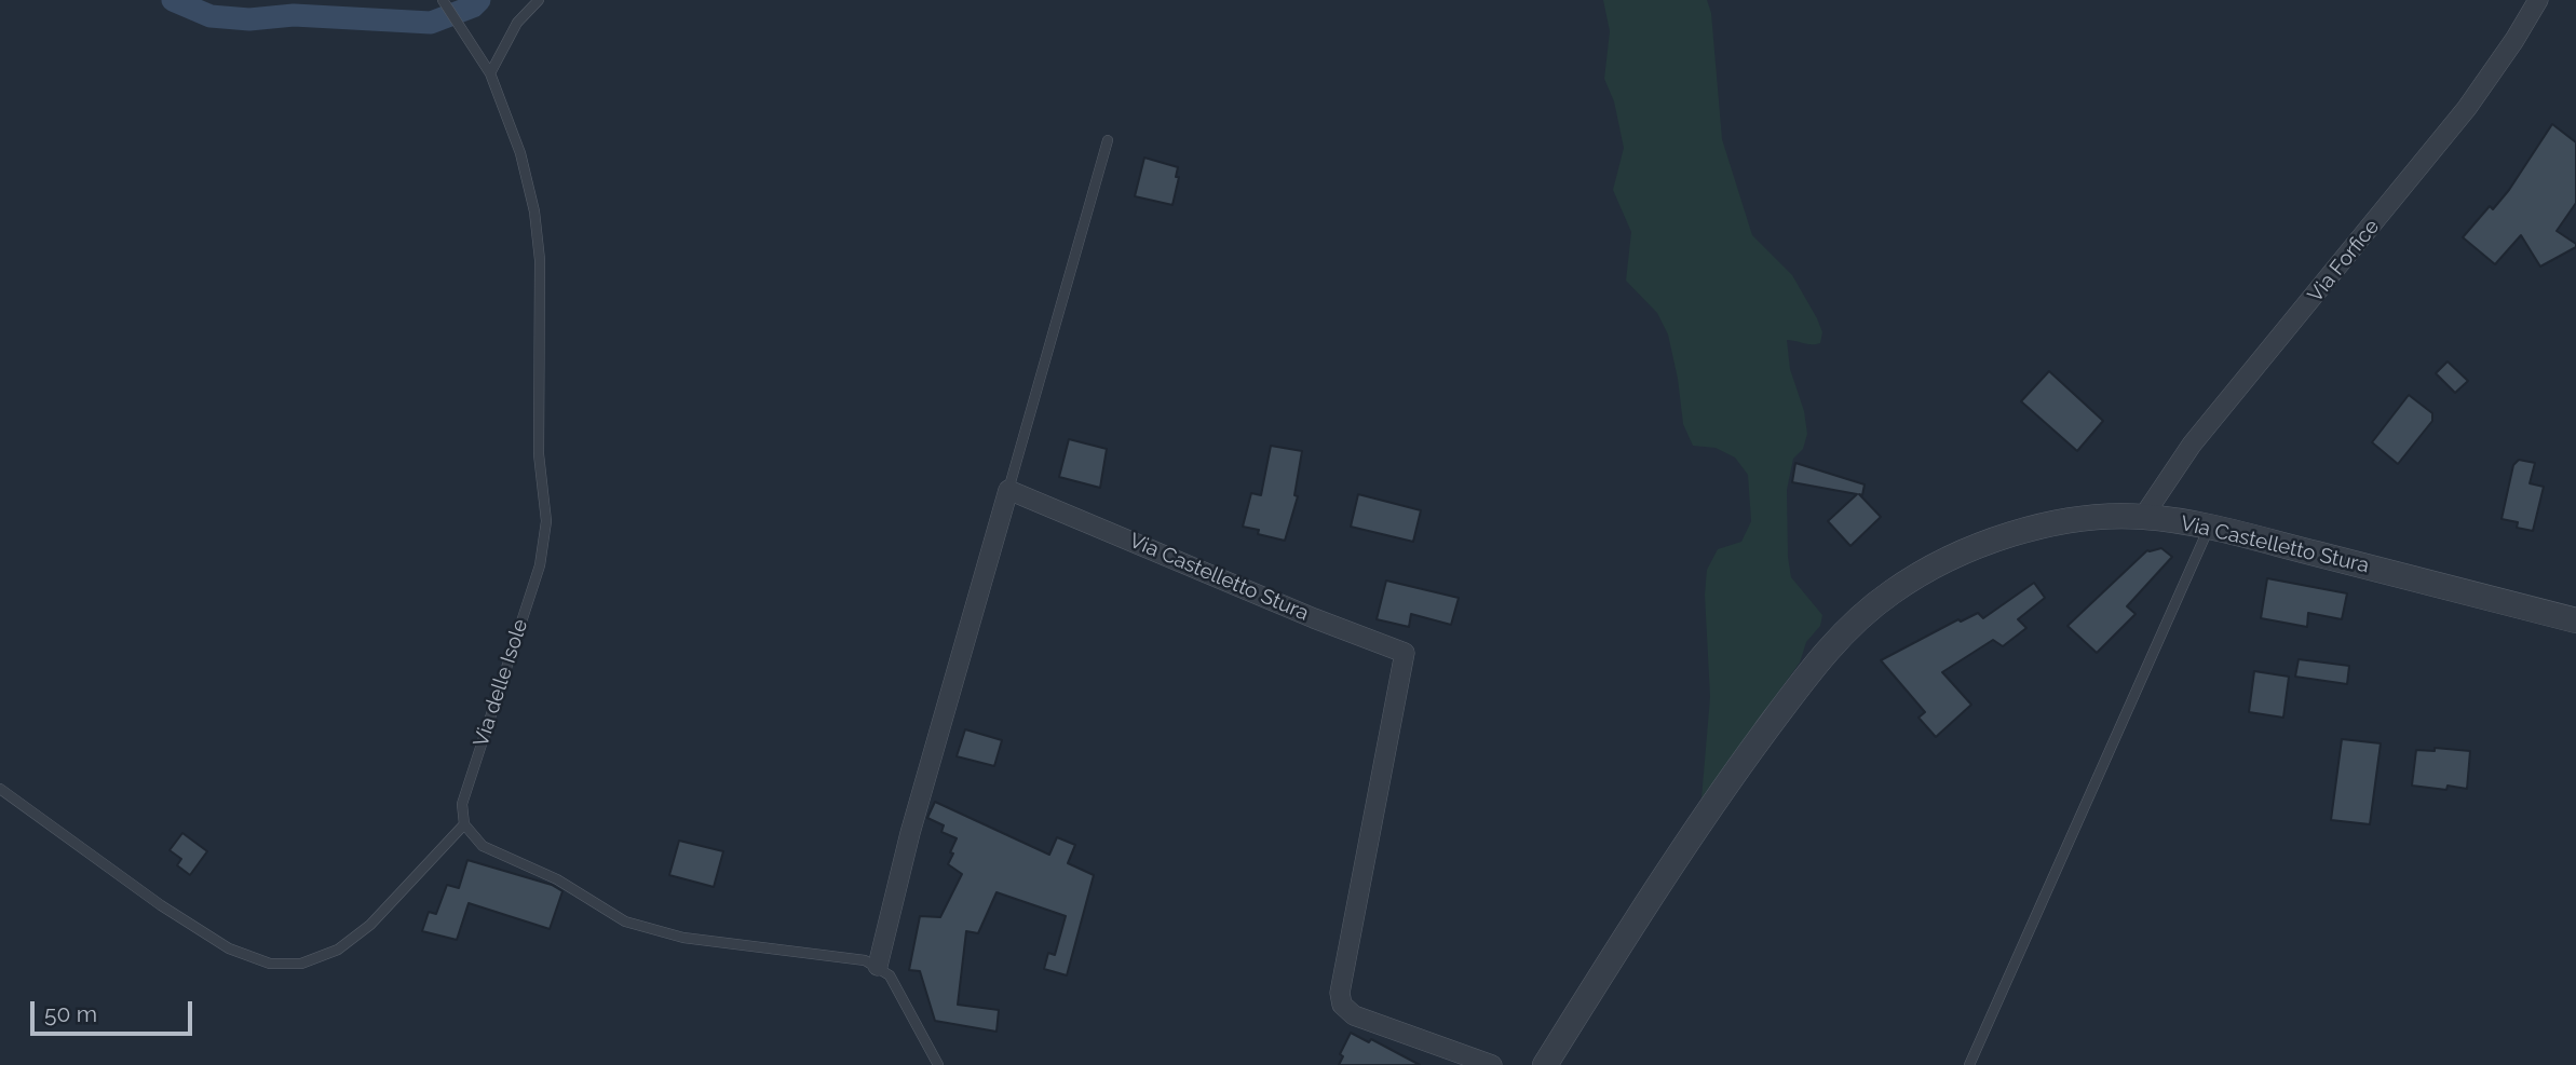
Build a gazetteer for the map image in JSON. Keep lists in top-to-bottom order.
{
  "streets": {
    "street": ["Via Forfice", "Via Castelletto Stura"],
    "lane": ["Via delle Isole"]
  },
  "crossings": [
    ["Via Forfice", "Via Castelletto Stura"]
  ],
  "scale_bar": "50 m"
}
